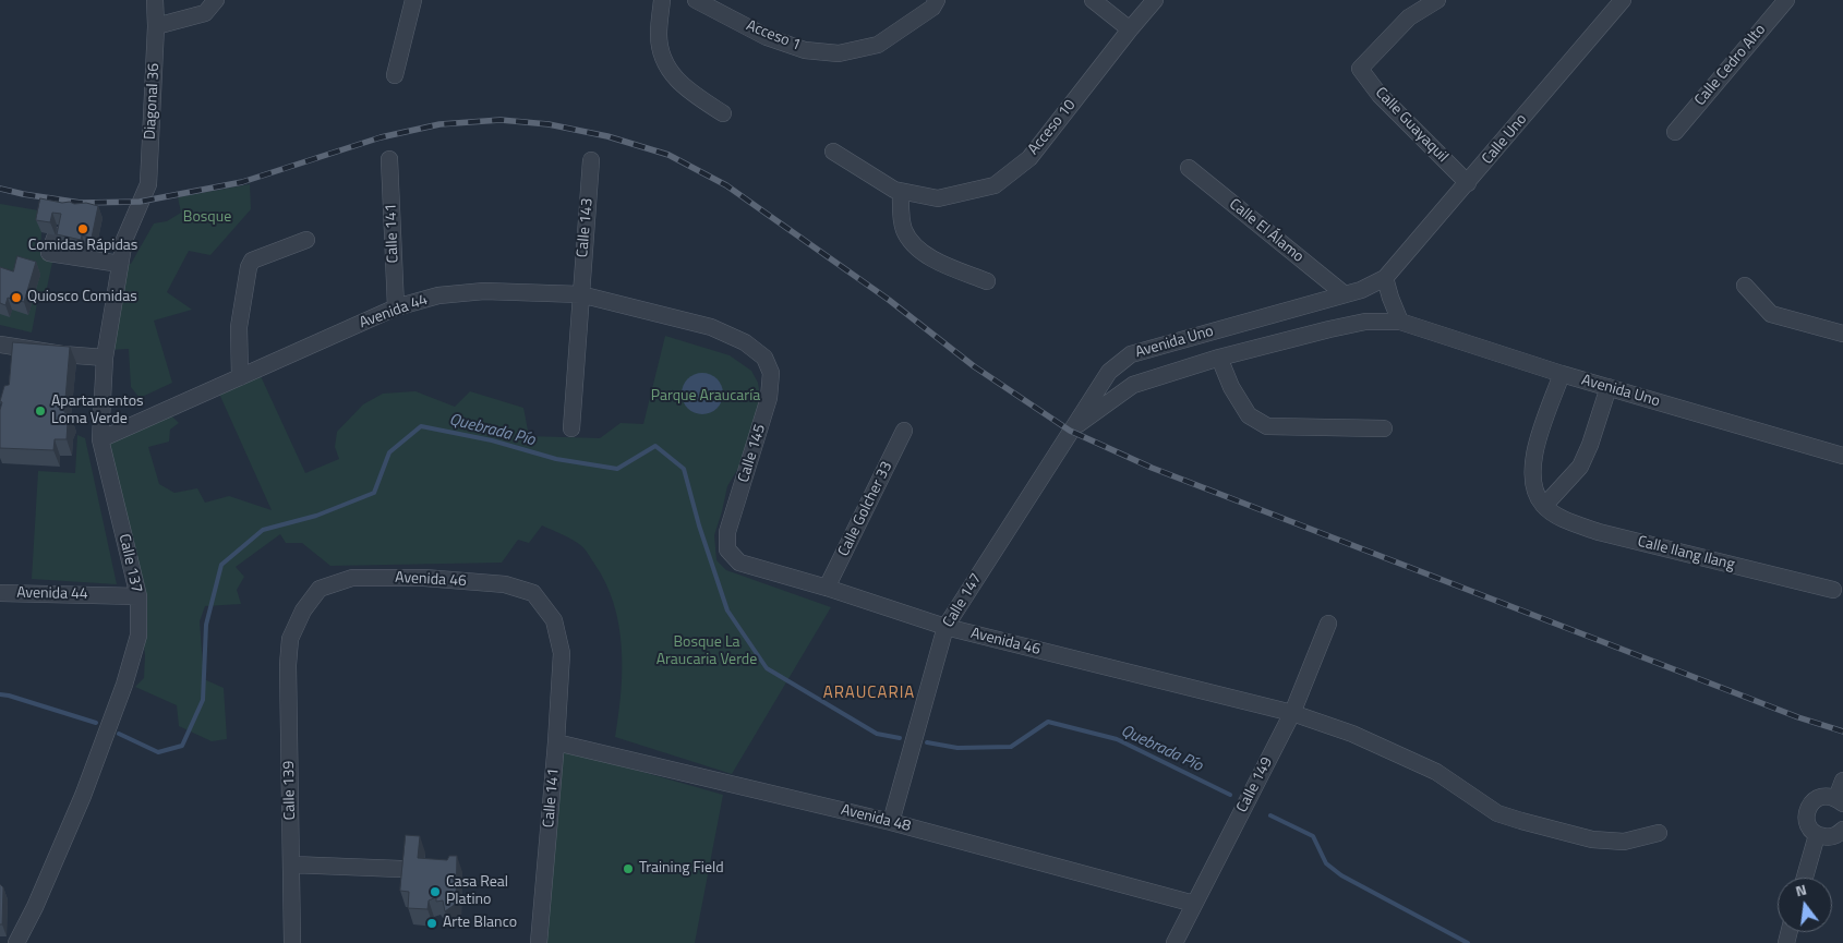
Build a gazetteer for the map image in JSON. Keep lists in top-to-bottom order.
{
  "streets": {
    "street": [
      "Acceso 1",
      "Calle Cedro Alto",
      "Diagonal 36",
      "Calle Guayaquil",
      "Acceso 10",
      "Calle Uno",
      "Calle 143",
      "Calle El Álamo",
      "Calle 141",
      "Avenida 44",
      "Avenida Uno",
      "Calle 145",
      "Calle Golcher 33",
      "Calle Ilang Ilang",
      "Calle 137",
      "Avenida 46",
      "Calle 147",
      "Calle 149",
      "Calle 139",
      "Avenida 48"
    ]
  },
  "crossings": [
    ["Diagonal 36", "Calle 137"],
    ["Calle Guayaquil", "Calle Uno"],
    ["Calle Uno", "Avenida Uno"],
    ["Calle 143", "Avenida 44"],
    ["Calle El Álamo", "Avenida Uno"],
    ["Calle 141", "Avenida 44"],
    ["Calle 141", "Avenida 46"],
    ["Calle 141", "Avenida 48"],
    ["Avenida 44", "Calle 145"],
    ["Avenida 44", "Calle 137"],
    ["Avenida Uno", "Calle 147"],
    ["Calle 145", "Avenida 46"],
    ["Calle Golcher 33", "Avenida 46"],
    ["Avenida 46", "Calle 147"],
    ["Avenida 46", "Calle 149"],
    ["Avenida 46", "Calle 139"],
    ["Calle 147", "Avenida 48"],
    ["Calle 149", "Avenida 48"]
  ],
  "districts": ["ARAUCARIA"],
  "water": ["Quebrada Pío"],
  "parks": ["Bosque", "Parque Araucaría", "Bosque La Araucaria Verde"],
  "places": [
    "Comidas Rápidas",
    "Quiosco Comidas",
    "Apartamentos Loma Verde",
    "Training Field",
    "Casa Real Platino",
    "Arte Blanco"
  ],
  "north": "top"
}
